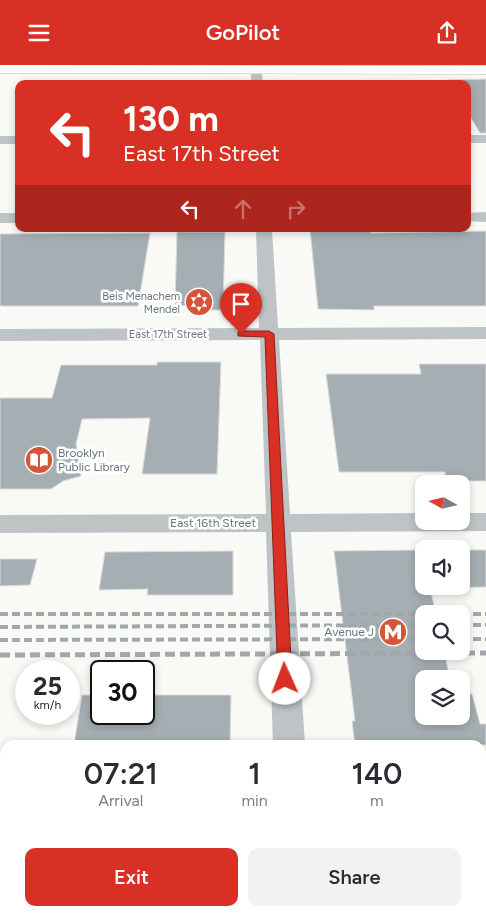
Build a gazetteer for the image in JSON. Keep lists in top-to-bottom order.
{
  "streets": {
    "street": ["East 17th Street", "East 16th Street"]
  },
  "places": {
    "synagogue": ["Beis Menachem Mendel"],
    "library": ["Brooklyn Public Library"],
    "metro station": ["Avenue J"]
  },
  "north": "left",
  "page": {
    "header": "GoPilot",
    "turn": ["130 m", "East 17th Street"],
    "speed": "25 km/h",
    "limit": "30",
    "eta": [
      "07:21",
      "Arrival",
      "1",
      "min",
      "140",
      "m"
    ],
    "buttons": ["Exit", "Share"]
  }
}
